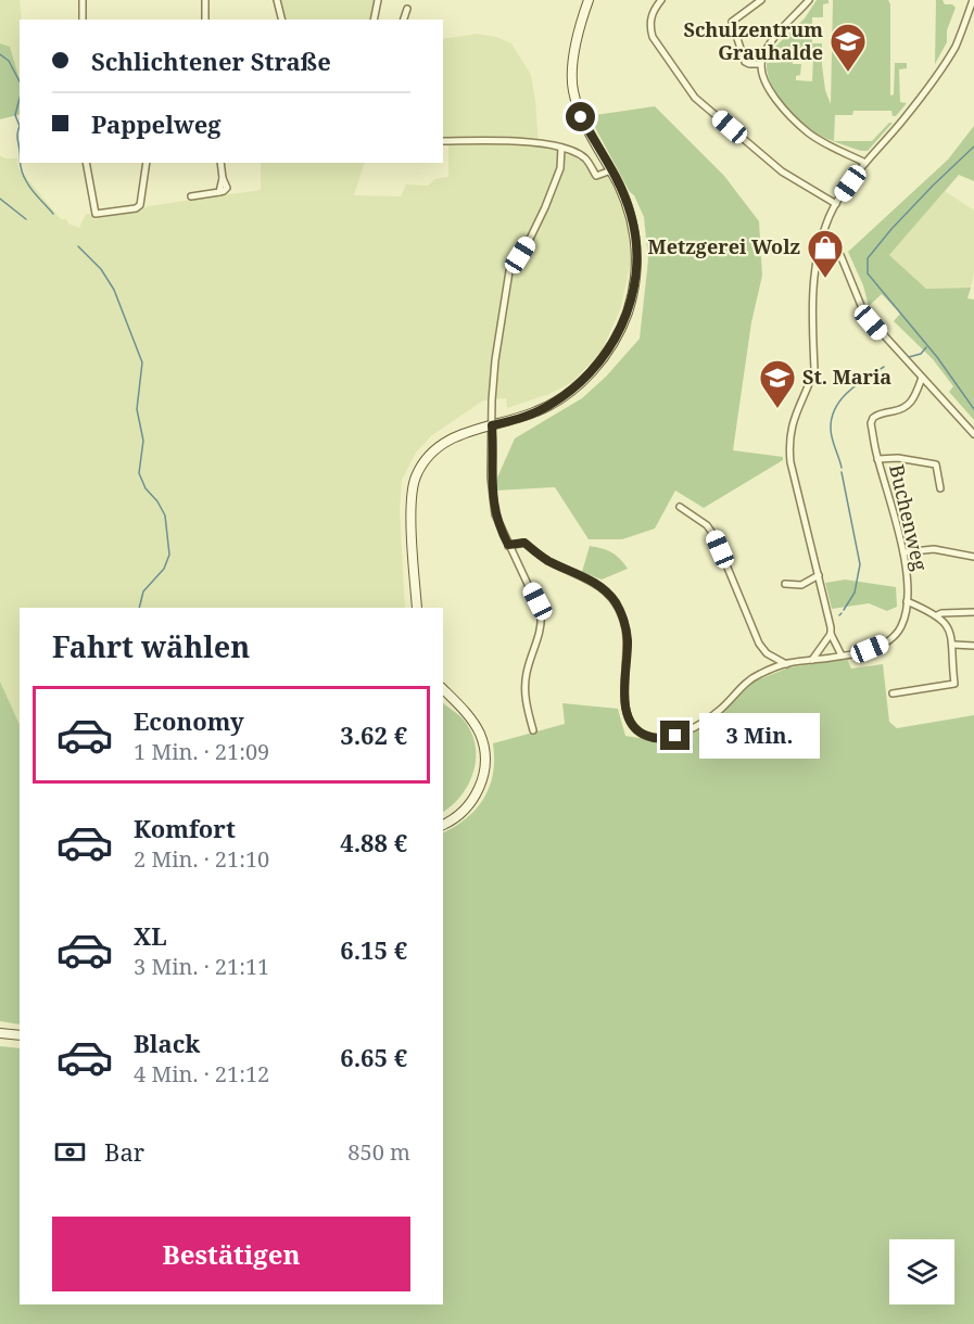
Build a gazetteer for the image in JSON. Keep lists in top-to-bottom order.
{
  "streets": {
    "street": ["Buchenweg"]
  },
  "places": {
    "school or university": ["Schulzentrum Grauhalde", "St. Maria"],
    "shop": ["Metzgerei Wolz"]
  },
  "page": {
    "banner": ["Schlichtener Straße", "Pappelweg"],
    "heading": "Fahrt wählen",
    "list": [
      {
        "name": "Economy",
        "note": "1 Min. · 21:09",
        "value": "3.62 €"
      },
      {
        "name": "Komfort",
        "note": "2 Min. · 21:10",
        "value": "4.88 €"
      },
      {
        "name": "XL",
        "note": "3 Min. · 21:11",
        "value": "6.15 €"
      },
      {
        "name": "Black",
        "note": "4 Min. · 21:12",
        "value": "6.65 €"
      }
    ],
    "bubble": "3 Min.",
    "pay": ["Bar", "850 m"],
    "buttons": "Bestätigen"
  }
}
